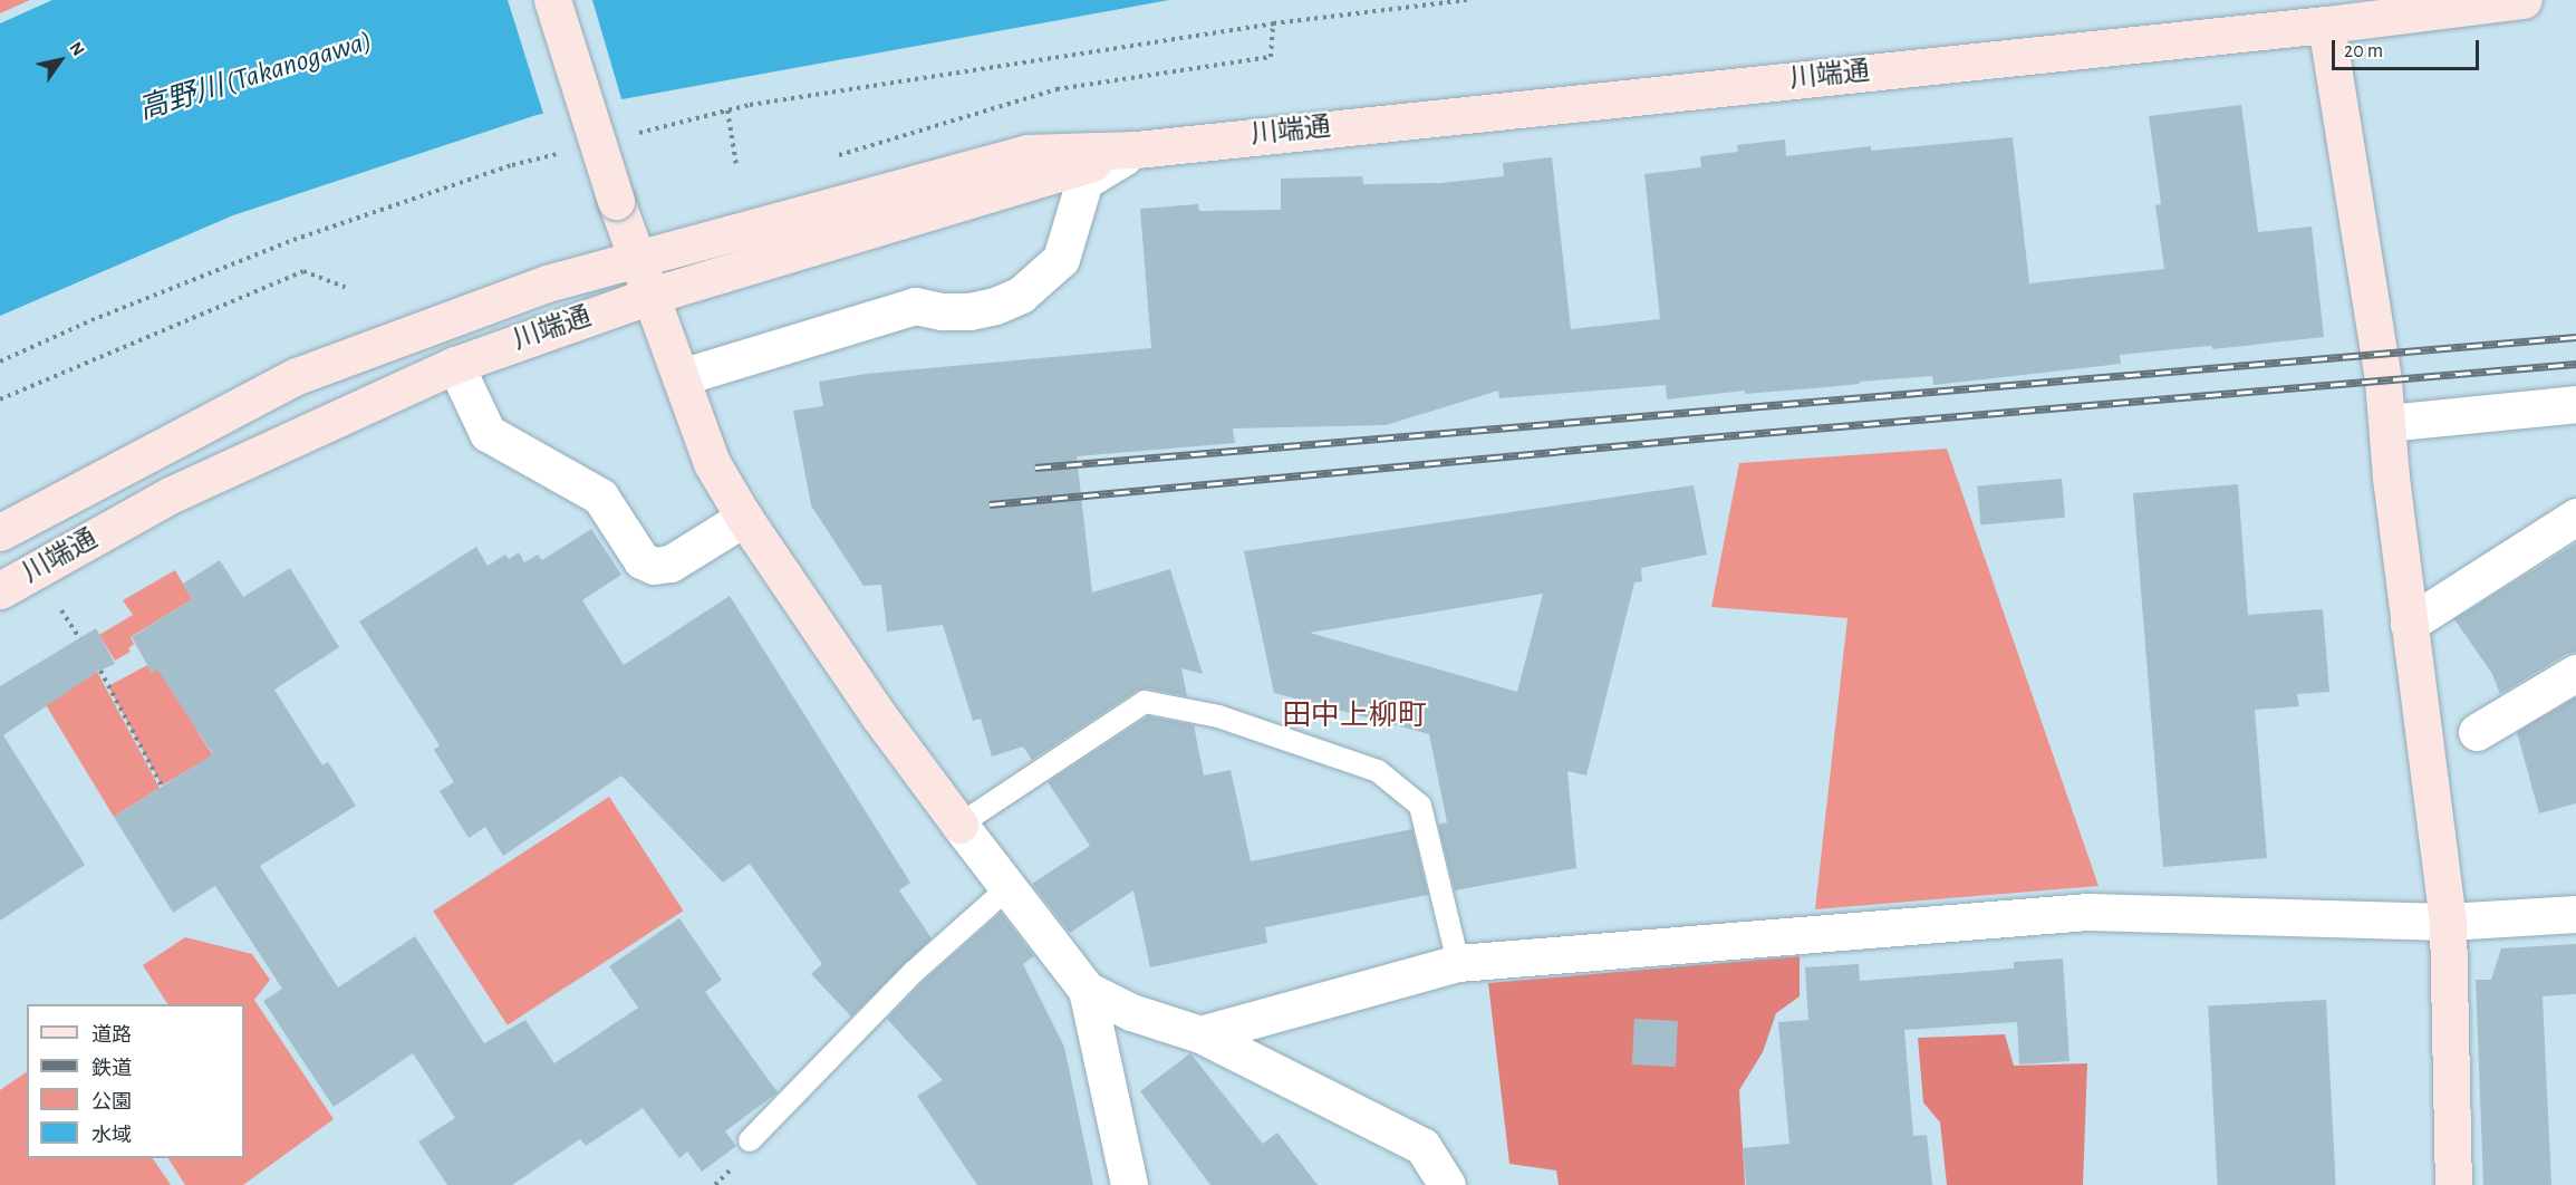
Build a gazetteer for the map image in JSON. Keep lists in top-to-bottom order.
{
  "streets": {
    "street": ["川端通"]
  },
  "districts": ["田中上柳町"],
  "water": ["高野川 (Takanogawa)"],
  "legend": [
    "道路",
    "鉄道",
    "公園",
    "水域"
  ],
  "scale_bar": "20 m",
  "north": "top right"
}
